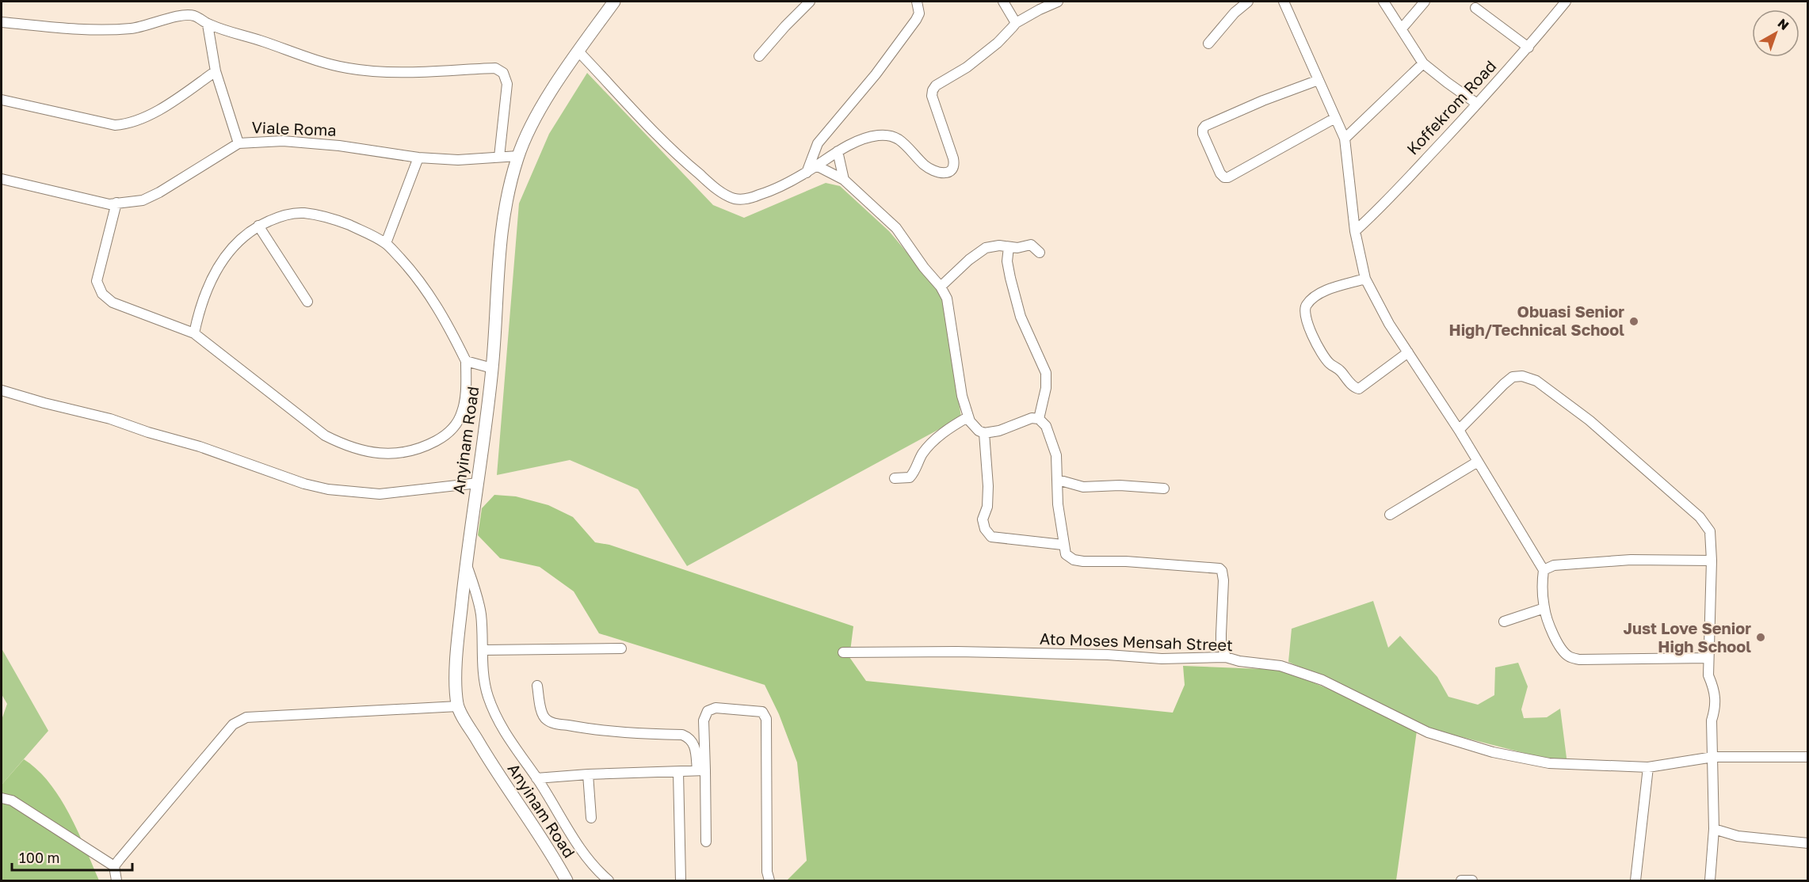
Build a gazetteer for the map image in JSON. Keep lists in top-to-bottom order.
{
  "streets": {
    "street": [
      "Koffekrom Road",
      "Viale Roma",
      "Anyinam Road",
      "Ato Moses Mensah Street"
    ]
  },
  "crossings": [
    ["Viale Roma", "Anyinam Road"]
  ],
  "places": ["Obuasi Senior High/Technical School", "Just Love Senior High School"],
  "scale_bar": "100 m",
  "north": "top right"
}
